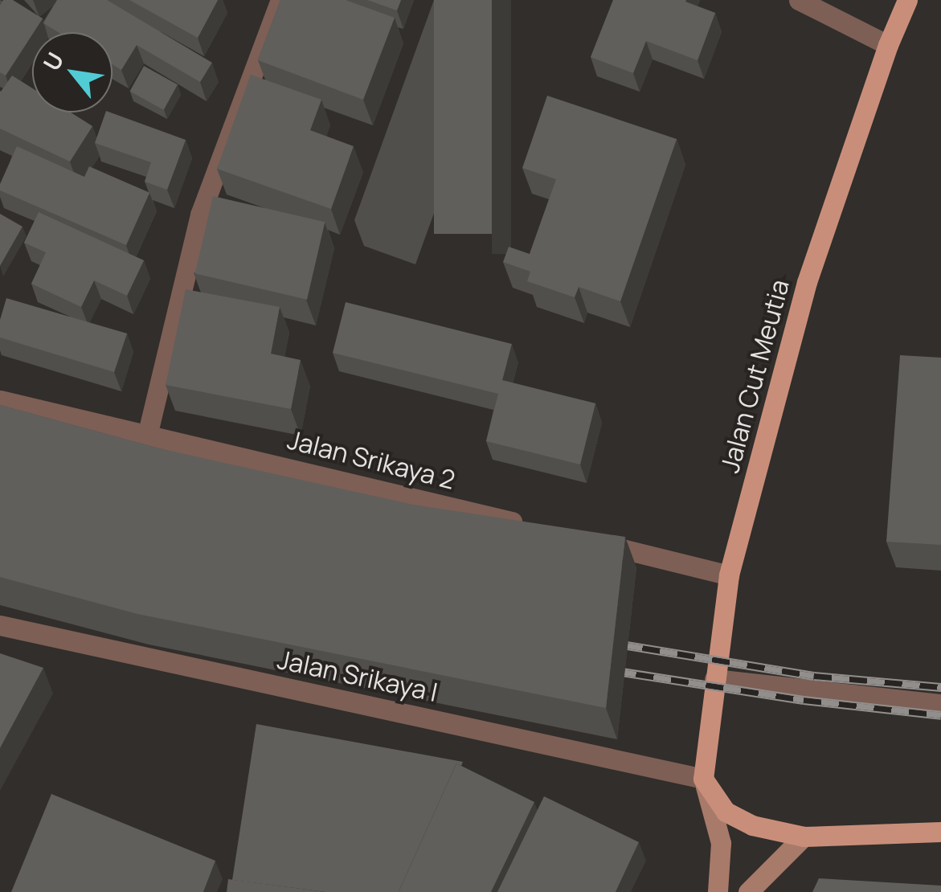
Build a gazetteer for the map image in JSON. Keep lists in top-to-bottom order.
{
  "streets": {
    "main road": ["Jalan Cut Meutia"],
    "street": ["Jalan Srikaya 2", "Jalan Srikaya I"]
  },
  "crossings": [
    ["Jalan Cut Meutia", "Jalan Srikaya I"]
  ],
  "north": "top left"
}
